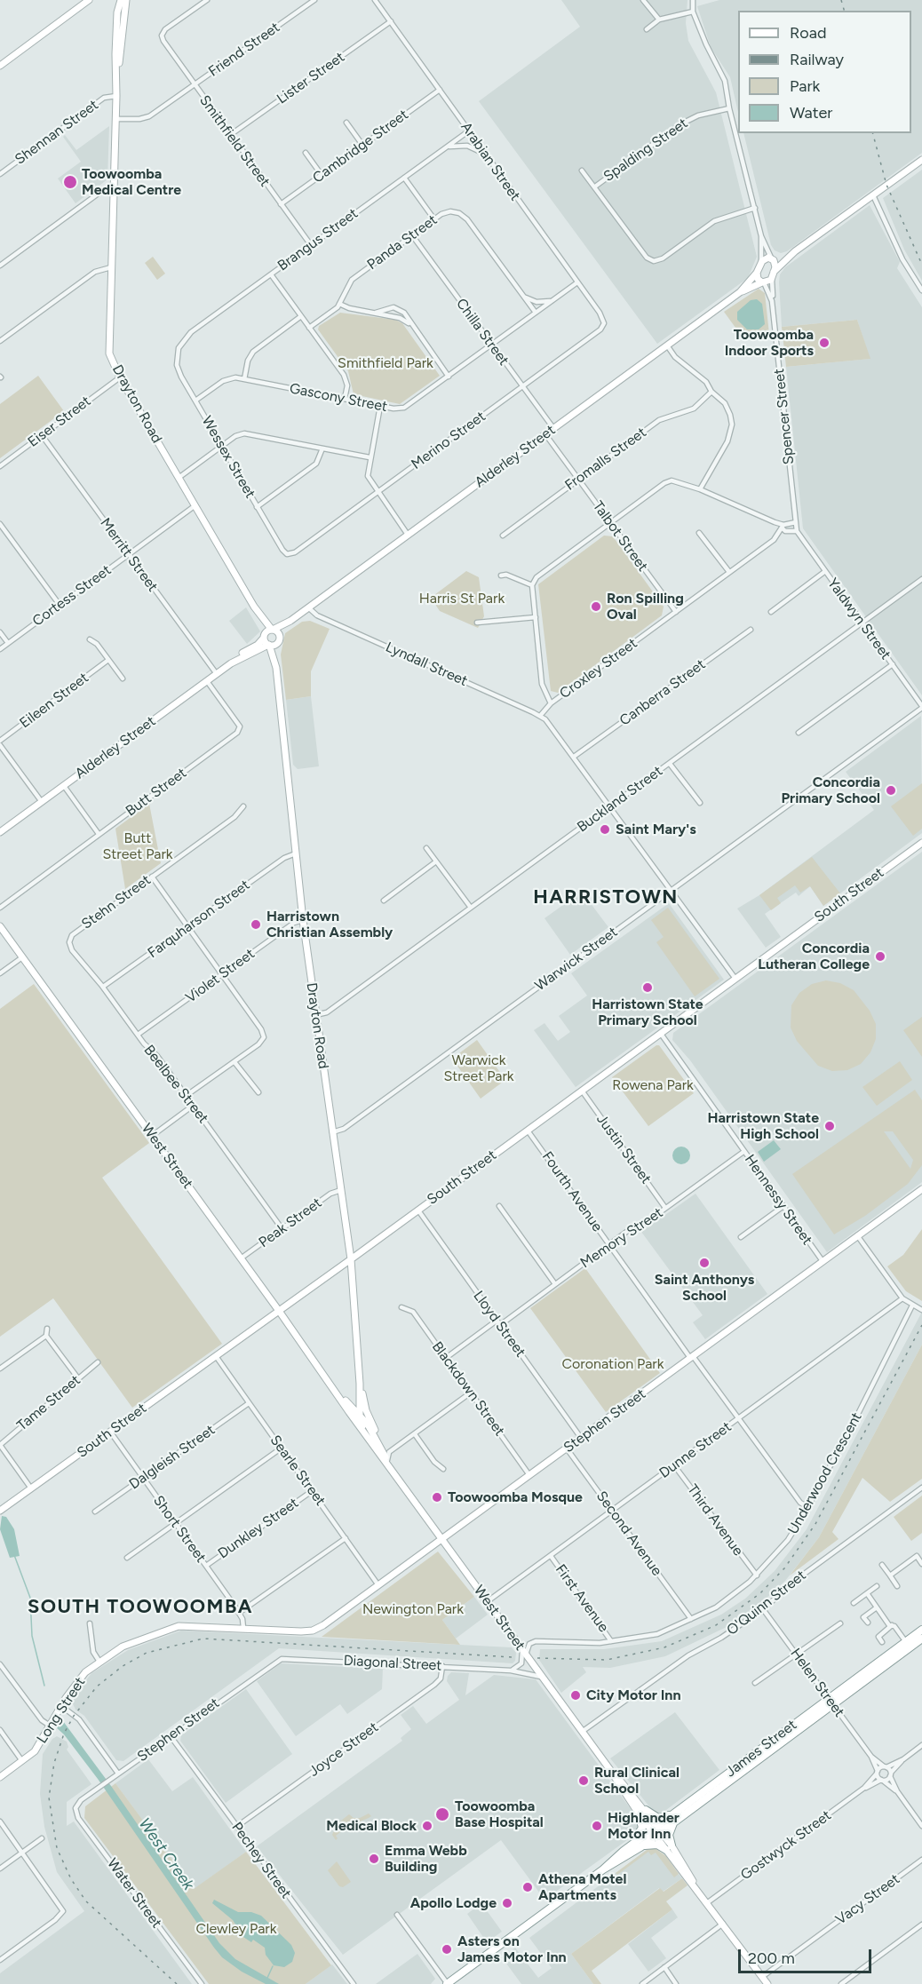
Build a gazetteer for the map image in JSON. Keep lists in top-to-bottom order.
{
  "streets": {
    "highway": ["James Street"],
    "street": [
      "Friend Street",
      "Lister Street",
      "Shennan Street",
      "Smithfield Street",
      "Cambridge Street",
      "Spalding Street",
      "Arabian Street",
      "Brangus Street",
      "Panda Street",
      "Chilla Street",
      "Gascony Street",
      "Drayton Road",
      "Spencer Street",
      "Eiser Street",
      "Merino Street",
      "Alderley Street",
      "Wessex Street",
      "Fromalls Street",
      "Talbot Street",
      "Merritt Street",
      "Cortess Street",
      "Yaldwyn Street",
      "Lyndall Street",
      "Croxley Street",
      "Canberra Street",
      "Eileen Street",
      "Butt Street",
      "Buckland Street",
      "South Street",
      "Stehn Street",
      "Farquharson Street",
      "Warwick Street",
      "Violet Street",
      "Beelbee Street",
      "Justin Street",
      "West Street",
      "Fourth Avenue",
      "Hennessy Street",
      "Peak Street",
      "Memory Street",
      "Lloyd Street",
      "Blackdown Street",
      "Tame Street",
      "Stephen Street",
      "Dunne Street",
      "Dalgleish Street",
      "Searle Street",
      "Underwood Crescent",
      "Third Avenue",
      "Dunkley Street",
      "Short Street",
      "Second Avenue",
      "First Avenue",
      "O'Quinn Street",
      "Diagonal Street",
      "Helen Street",
      "Long Street",
      "Joyce Street",
      "Gostwyck Street",
      "Pechey Street",
      "Water Street",
      "Vacy Street"
    ]
  },
  "crossings": [
    ["Friend Street", "Smithfield Street"],
    ["Friend Street", "Drayton Road"],
    ["Lister Street", "Smithfield Street"],
    ["Lister Street", "Arabian Street"],
    ["Shennan Street", "Drayton Road"],
    ["Smithfield Street", "Cambridge Street"],
    ["Smithfield Street", "Brangus Street"],
    ["Cambridge Street", "Arabian Street"],
    ["Arabian Street", "Brangus Street"],
    ["Arabian Street", "Gascony Street"],
    ["Arabian Street", "Merino Street"],
    ["Brangus Street", "Wessex Street"],
    ["Panda Street", "Chilla Street"],
    ["Panda Street", "Gascony Street"],
    ["Chilla Street", "Gascony Street"],
    ["Chilla Street", "Merino Street"],
    ["Chilla Street", "Alderley Street"],
    ["Gascony Street", "Wessex Street"],
    ["Drayton Road", "Eiser Street"],
    ["Drayton Road", "Alderley Street"],
    ["Drayton Road", "Cortess Street"],
    ["Drayton Road", "Buckland Street"],
    ["Drayton Road", "South Street"],
    ["Drayton Road", "Farquharson Street"],
    ["Drayton Road", "Warwick Street"],
    ["Drayton Road", "Violet Street"],
    ["Drayton Road", "Peak Street"],
    ["Spencer Street", "Alderley Street"],
    ["Spencer Street", "Yaldwyn Street"],
    ["Eiser Street", "Merritt Street"],
    ["Merino Street", "Wessex Street"],
    ["Alderley Street", "Talbot Street"],
    ["Alderley Street", "Merritt Street"],
    ["Alderley Street", "Lyndall Street"],
    ["Alderley Street", "Butt Street"],
    ["Fromalls Street", "Talbot Street"],
    ["Talbot Street", "Croxley Street"],
    ["Merritt Street", "Cortess Street"],
    ["Yaldwyn Street", "Buckland Street"],
    ["Yaldwyn Street", "Warwick Street"],
    ["Lyndall Street", "Croxley Street"],
    ["Lyndall Street", "Canberra Street"],
    ["Lyndall Street", "Buckland Street"],
    ["Lyndall Street", "South Street"],
    ["Lyndall Street", "Warwick Street"],
    ["South Street", "Justin Street"],
    ["South Street", "West Street"],
    ["South Street", "Fourth Avenue"],
    ["South Street", "Hennessy Street"],
    ["South Street", "Lloyd Street"],
    ["South Street", "Searle Street"],
    ["South Street", "Short Street"],
    ["Stehn Street", "Beelbee Street"],
    ["Farquharson Street", "Beelbee Street"],
    ["Violet Street", "Beelbee Street"],
    ["Beelbee Street", "Peak Street"],
    ["Justin Street", "Memory Street"],
    ["West Street", "Peak Street"],
    ["West Street", "Stephen Street"],
    ["West Street", "Dunne Street"],
    ["West Street", "Underwood Crescent"],
    ["West Street", "O'Quinn Street"],
    ["West Street", "Diagonal Street"],
    ["West Street", "James Street"],
    ["West Street", "Gostwyck Street"],
    ["West Street", "Vacy Street"],
    ["Fourth Avenue", "Memory Street"],
    ["Fourth Avenue", "Stephen Street"],
    ["Fourth Avenue", "Dunne Street"],
    ["Fourth Avenue", "Underwood Crescent"],
    ["Hennessy Street", "Memory Street"],
    ["Hennessy Street", "Stephen Street"],
    ["Memory Street", "Lloyd Street"],
    ["Lloyd Street", "Stephen Street"],
    ["Blackdown Street", "Stephen Street"],
    ["Stephen Street", "Searle Street"],
    ["Stephen Street", "Second Avenue"],
    ["Stephen Street", "Diagonal Street"],
    ["Stephen Street", "Long Street"],
    ["Stephen Street", "Pechey Street"],
    ["Stephen Street", "Water Street"],
    ["Dunne Street", "Third Avenue"],
    ["Dunne Street", "Second Avenue"],
    ["Dunne Street", "First Avenue"],
    ["Dalgleish Street", "Searle Street"],
    ["Dalgleish Street", "Short Street"],
    ["Searle Street", "Dunkley Street"],
    ["Underwood Crescent", "Third Avenue"],
    ["Underwood Crescent", "Second Avenue"],
    ["Underwood Crescent", "First Avenue"],
    ["Dunkley Street", "Short Street"],
    ["Short Street", "Long Street"],
    ["O'Quinn Street", "Helen Street"],
    ["Diagonal Street", "Joyce Street"],
    ["Helen Street", "James Street"],
    ["Helen Street", "Gostwyck Street"],
    ["Joyce Street", "Pechey Street"]
  ],
  "districts": ["HARRISTOWN", "SOUTH TOOWOOMBA"],
  "water": ["West Creek"],
  "parks": [
    "Smithfield Park",
    "Harris St Park",
    "Butt Street Park",
    "Warwick Street Park",
    "Rowena Park",
    "Coronation Park",
    "Newington Park",
    "Clewley Park"
  ],
  "places": [
    "Toowoomba Medical Centre",
    "Toowoomba Indoor Sports",
    "Ron Spilling Oval",
    "Concordia Primary School",
    "Saint Mary's",
    "Harristown Christian Assembly",
    "Concordia Lutheran College",
    "Harristown State Primary School",
    "Harristown State High School",
    "Saint Anthonys School",
    "Toowoomba Mosque",
    "City Motor Inn",
    "Rural Clinical School",
    "Toowoomba Base Hospital",
    "Medical Block",
    "Highlander Motor Inn",
    "Emma Webb Building",
    "Athena Motel Apartments",
    "Apollo Lodge",
    "Asters on James Motor Inn"
  ],
  "legend": [
    "Road",
    "Railway",
    "Park",
    "Water"
  ],
  "scale_bar": "200 m"
}
